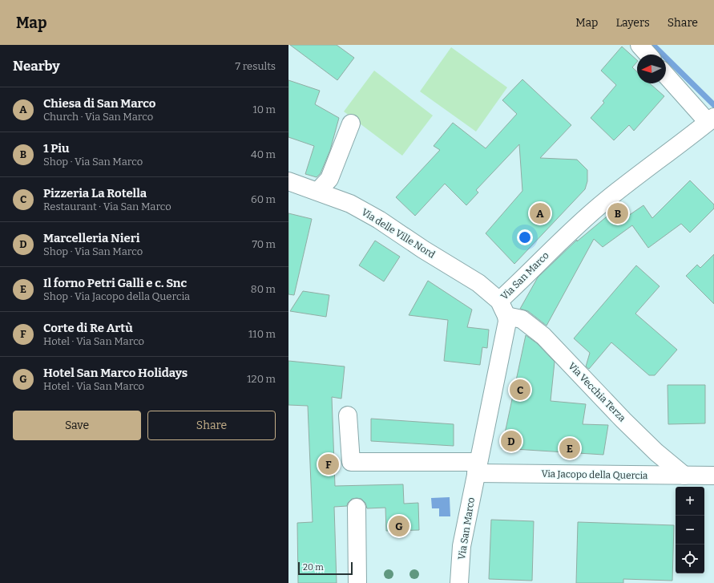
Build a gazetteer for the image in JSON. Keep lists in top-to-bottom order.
{
  "streets": {
    "street": [
      "Via delle Ville Nord",
      "Via San Marco",
      "Via Vecchia Terza",
      "Via Jacopo della Quercia"
    ]
  },
  "crossings": [
    ["Via delle Ville Nord", "Via San Marco"],
    ["Via San Marco", "Via Vecchia Terza"],
    ["Via San Marco", "Via Jacopo della Quercia"],
    ["Via Vecchia Terza", "Via Jacopo della Quercia"]
  ],
  "scale_bar": "20 m",
  "north": "left",
  "page": {
    "header": "Map",
    "nav": ["Map", "Layers", "Share"],
    "heading": ["Nearby", "7 results"],
    "list": [
      {
        "mark": "A",
        "name": "Chiesa di San Marco",
        "note": "Church · Via San Marco",
        "value": "10 m"
      },
      {
        "mark": "B",
        "name": "1 Piu",
        "note": "Shop · Via San Marco",
        "value": "40 m"
      },
      {
        "mark": "C",
        "name": "Pizzeria La Rotella",
        "note": "Restaurant · Via San Marco",
        "value": "60 m"
      },
      {
        "mark": "D",
        "name": "Marcelleria Nieri",
        "note": "Shop · Via San Marco",
        "value": "70 m"
      },
      {
        "mark": "E",
        "name": "Il forno Petri Galli e c. Snc",
        "note": "Shop · Via Jacopo della Quercia",
        "value": "80 m"
      },
      {
        "mark": "F",
        "name": "Corte di Re Artù",
        "note": "Hotel · Via San Marco",
        "value": "110 m"
      },
      {
        "mark": "G",
        "name": "Hotel San Marco Holidays",
        "note": "Hotel · Via San Marco",
        "value": "120 m"
      }
    ],
    "pins": [
      "A",
      "B",
      "C",
      "D",
      "E",
      "F",
      "G"
    ],
    "buttons": ["Save", "Share"],
    "map_buttons": ["+", "−"],
    "scale": "20 m"
  }
}
